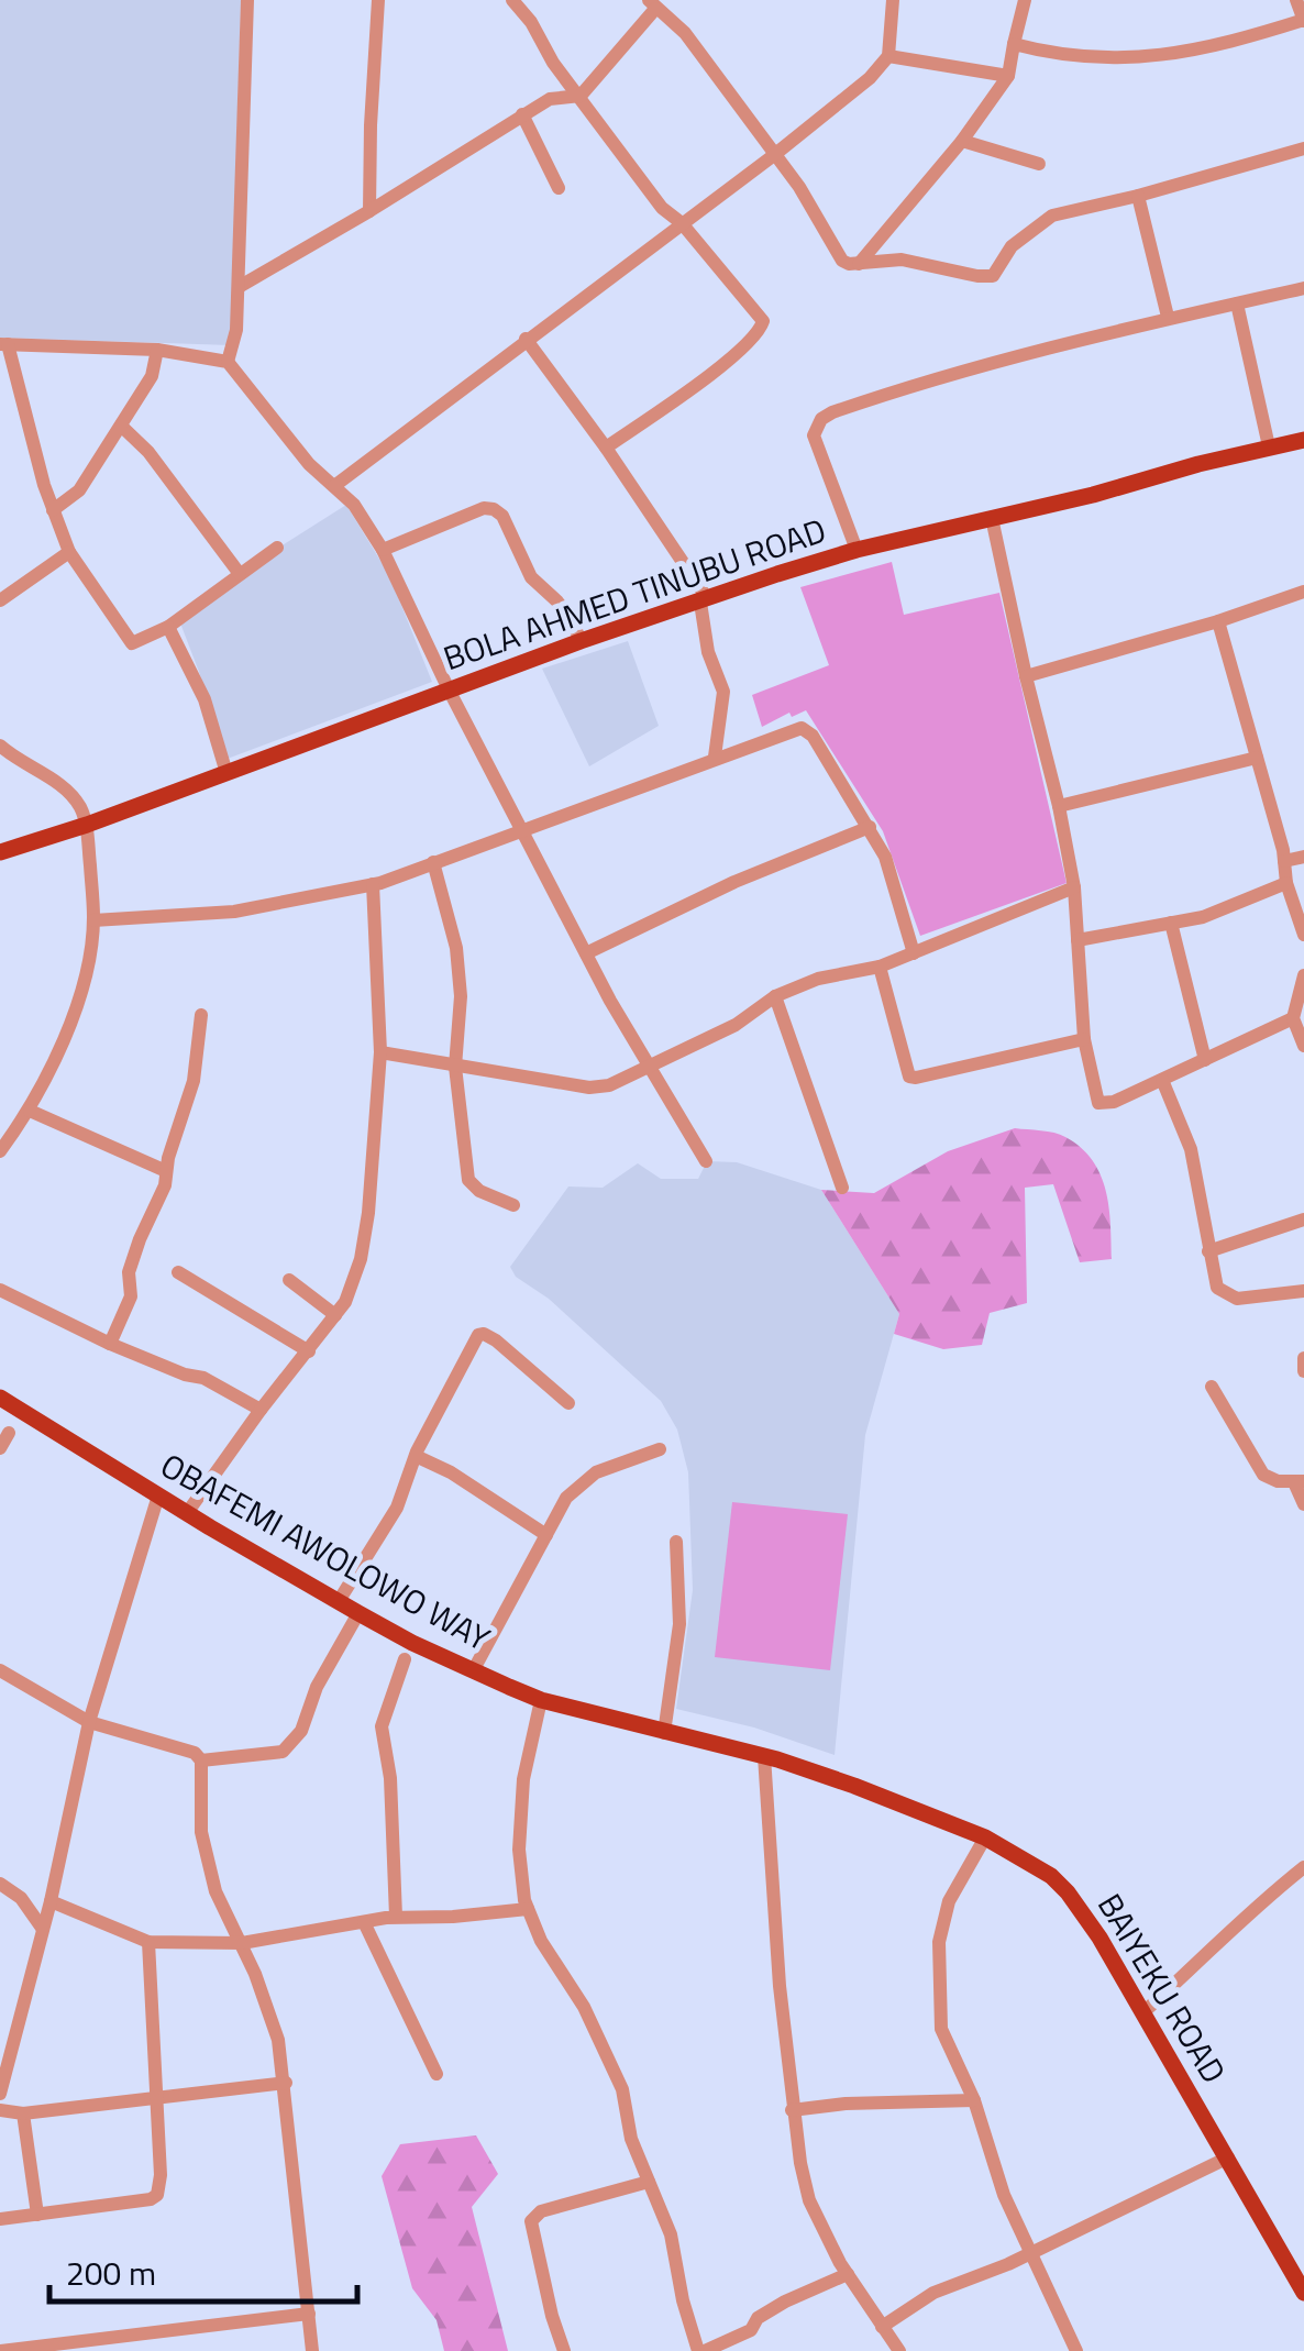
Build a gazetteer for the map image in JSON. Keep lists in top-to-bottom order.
{
  "streets": {
    "main road": ["BOLA AHMED TINUBU ROAD", "OBAFEMI AWOLOWO WAY", "BAIYEKU ROAD"]
  },
  "crossings": [
    ["OBAFEMI AWOLOWO WAY", "BAIYEKU ROAD"]
  ],
  "scale_bar": "200 m"
}
